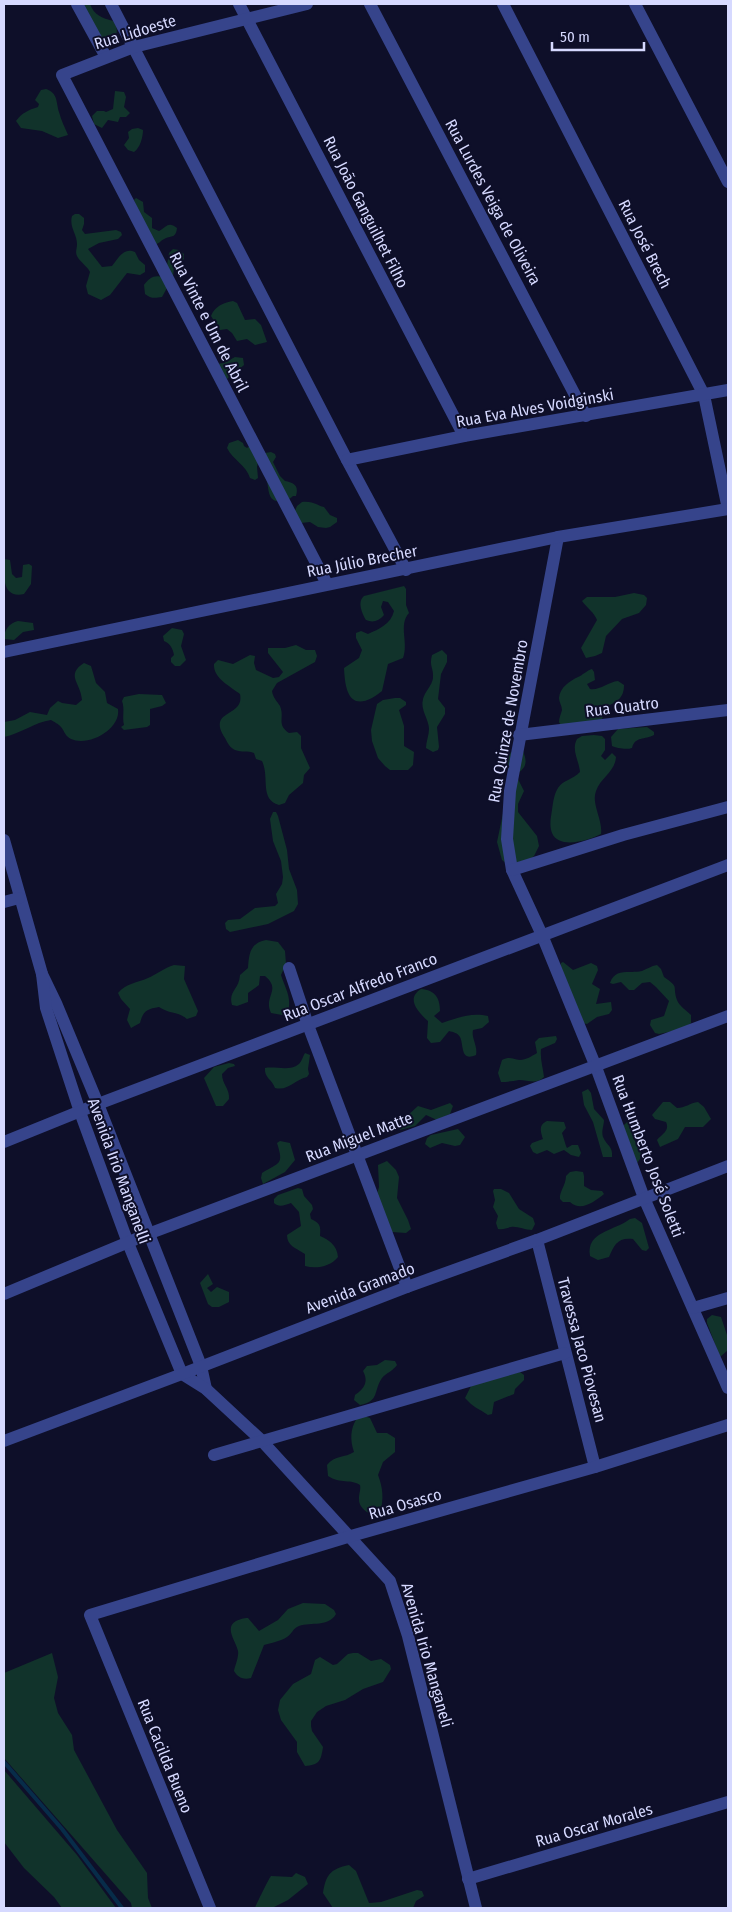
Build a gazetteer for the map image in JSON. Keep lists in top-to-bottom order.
{
  "streets": {
    "street": [
      "Rua Lidoeste",
      "Rua Lurdes Veiga de Oliveira",
      "Rua João Ganguilhet Filho",
      "Rua José Brech",
      "Rua Vinte e Um de Abril",
      "Rua Eva Alves Voidginski",
      "Rua Júlio Brecher",
      "Rua Quatro",
      "Rua Quinze de Novembro",
      "Rua Oscar Alfredo Franco",
      "Rua Miguel Matte",
      "Rua Humberto José Soletti",
      "Avenida Irio Manganelli",
      "Avenida Gramado",
      "Travessa Jaco Piovesan",
      "Rua Osasco",
      "Avenida Irio Manganeli",
      "Rua Cacilda Bueno",
      "Rua Oscar Morales"
    ]
  },
  "crossings": [
    ["Rua Lidoeste", "Rua João Ganguilhet Filho"],
    ["Rua Lidoeste", "Rua Vinte e Um de Abril"],
    ["Rua Lurdes Veiga de Oliveira", "Rua Eva Alves Voidginski"],
    ["Rua João Ganguilhet Filho", "Rua Eva Alves Voidginski"],
    ["Rua José Brech", "Rua Eva Alves Voidginski"],
    ["Rua José Brech", "Rua Júlio Brecher"],
    ["Rua Vinte e Um de Abril", "Rua Júlio Brecher"],
    ["Rua Júlio Brecher", "Rua Quinze de Novembro"],
    ["Rua Quatro", "Rua Quinze de Novembro"],
    ["Rua Quinze de Novembro", "Rua Oscar Alfredo Franco"],
    ["Rua Quinze de Novembro", "Rua Humberto José Soletti"],
    ["Rua Oscar Alfredo Franco", "Rua Humberto José Soletti"],
    ["Rua Oscar Alfredo Franco", "Avenida Irio Manganelli"],
    ["Rua Miguel Matte", "Rua Humberto José Soletti"],
    ["Rua Miguel Matte", "Avenida Irio Manganelli"],
    ["Rua Humberto José Soletti", "Avenida Gramado"],
    ["Avenida Irio Manganelli", "Avenida Gramado"],
    ["Avenida Irio Manganelli", "Avenida Irio Manganeli"],
    ["Avenida Gramado", "Travessa Jaco Piovesan"],
    ["Avenida Gramado", "Avenida Irio Manganeli"],
    ["Travessa Jaco Piovesan", "Rua Osasco"],
    ["Rua Osasco", "Avenida Irio Manganeli"],
    ["Rua Osasco", "Rua Cacilda Bueno"],
    ["Avenida Irio Manganeli", "Rua Oscar Morales"]
  ],
  "scale_bar": "50 m"
}
